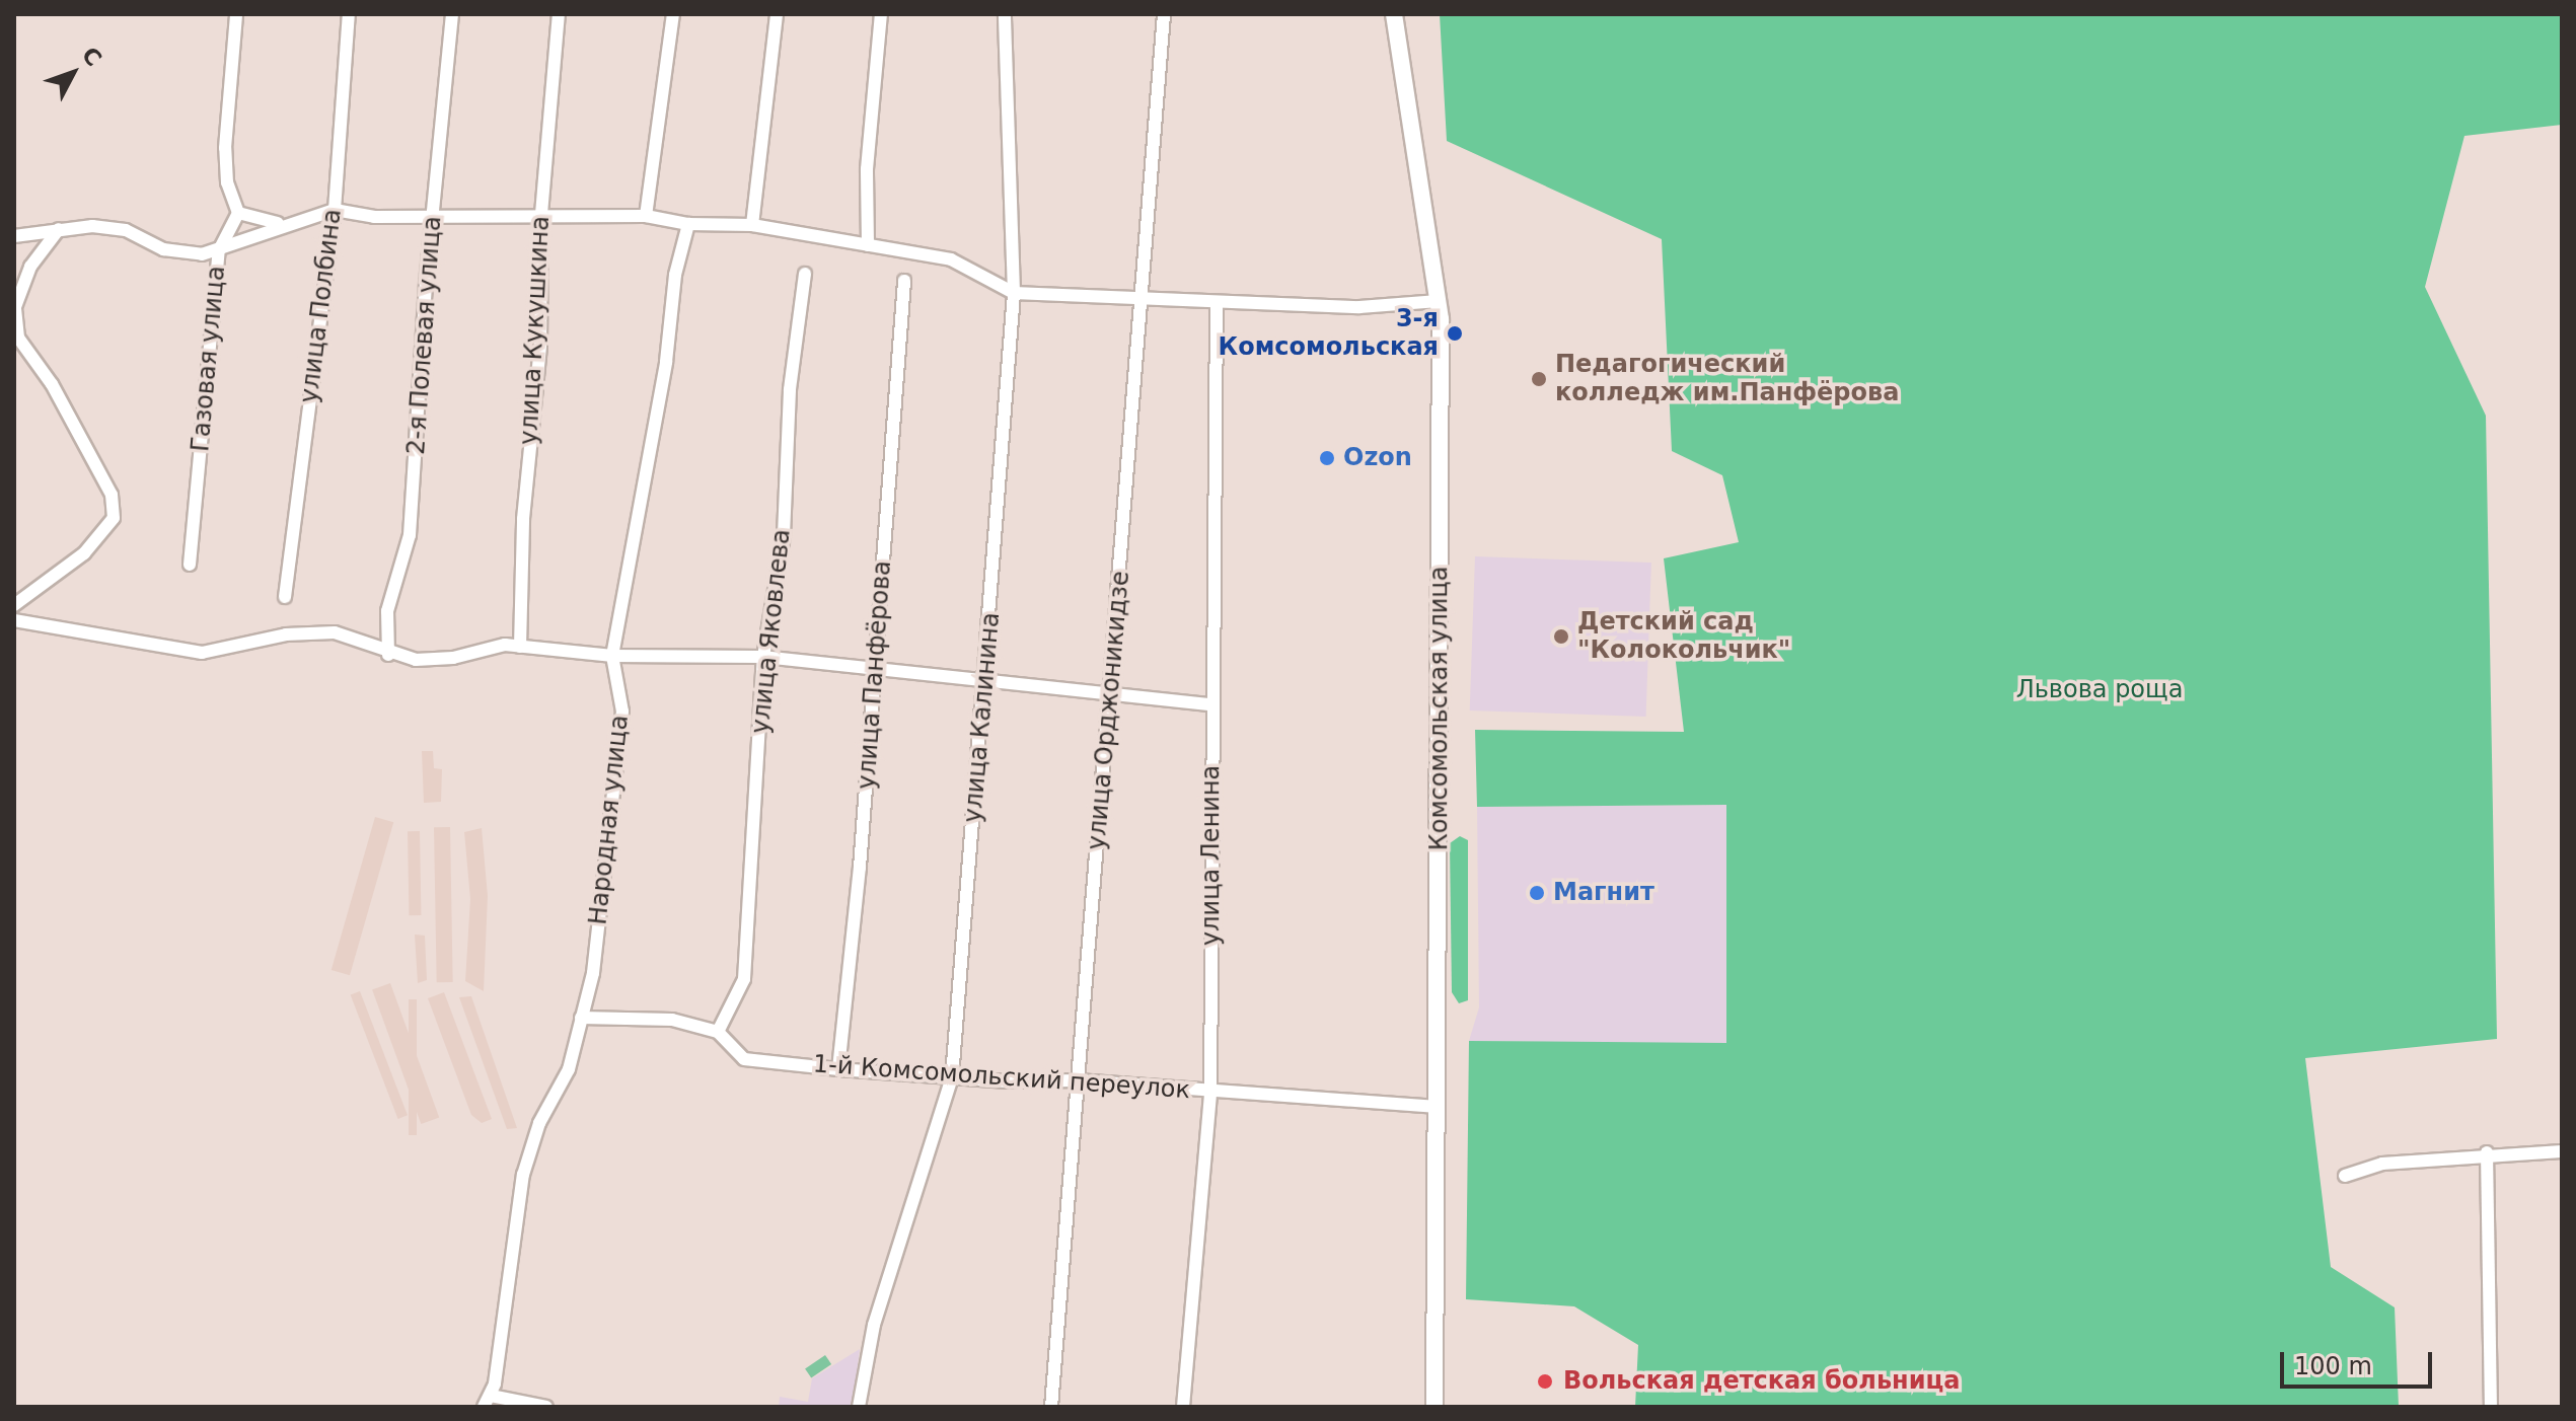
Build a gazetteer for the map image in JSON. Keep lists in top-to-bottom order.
{
  "streets": {
    "main road": ["Комсомольская улица"],
    "street": [
      "улица Полбина",
      "улица Кукушкина",
      "2-я Полевая улица",
      "Газовая улица",
      "улица Яковлева",
      "улица Панфёрова",
      "улица Орджоникидзе",
      "улица Калинина",
      "Народная улица",
      "улица Ленина",
      "1-й Комсомольский переулок"
    ]
  },
  "crossings": [
    ["улица Яковлева", "1-й Комсомольский переулок"],
    ["улица Панфёрова", "1-й Комсомольский переулок"],
    ["Комсомольская улица", "1-й Комсомольский переулок"],
    ["улица Орджоникидзе", "1-й Комсомольский переулок"],
    ["улица Калинина", "1-й Комсомольский переулок"],
    ["улица Ленина", "1-й Комсомольский переулок"]
  ],
  "parks": ["Львова роща"],
  "places": [
    "3-я Комсомольская",
    "Педагогический колледж им.Панфёрова",
    "Ozon",
    "Детский сад \"Колокольчик\"",
    "Магнит",
    "Вольская детская больница"
  ],
  "scale_bar": "100 m",
  "north": "top right"
}
